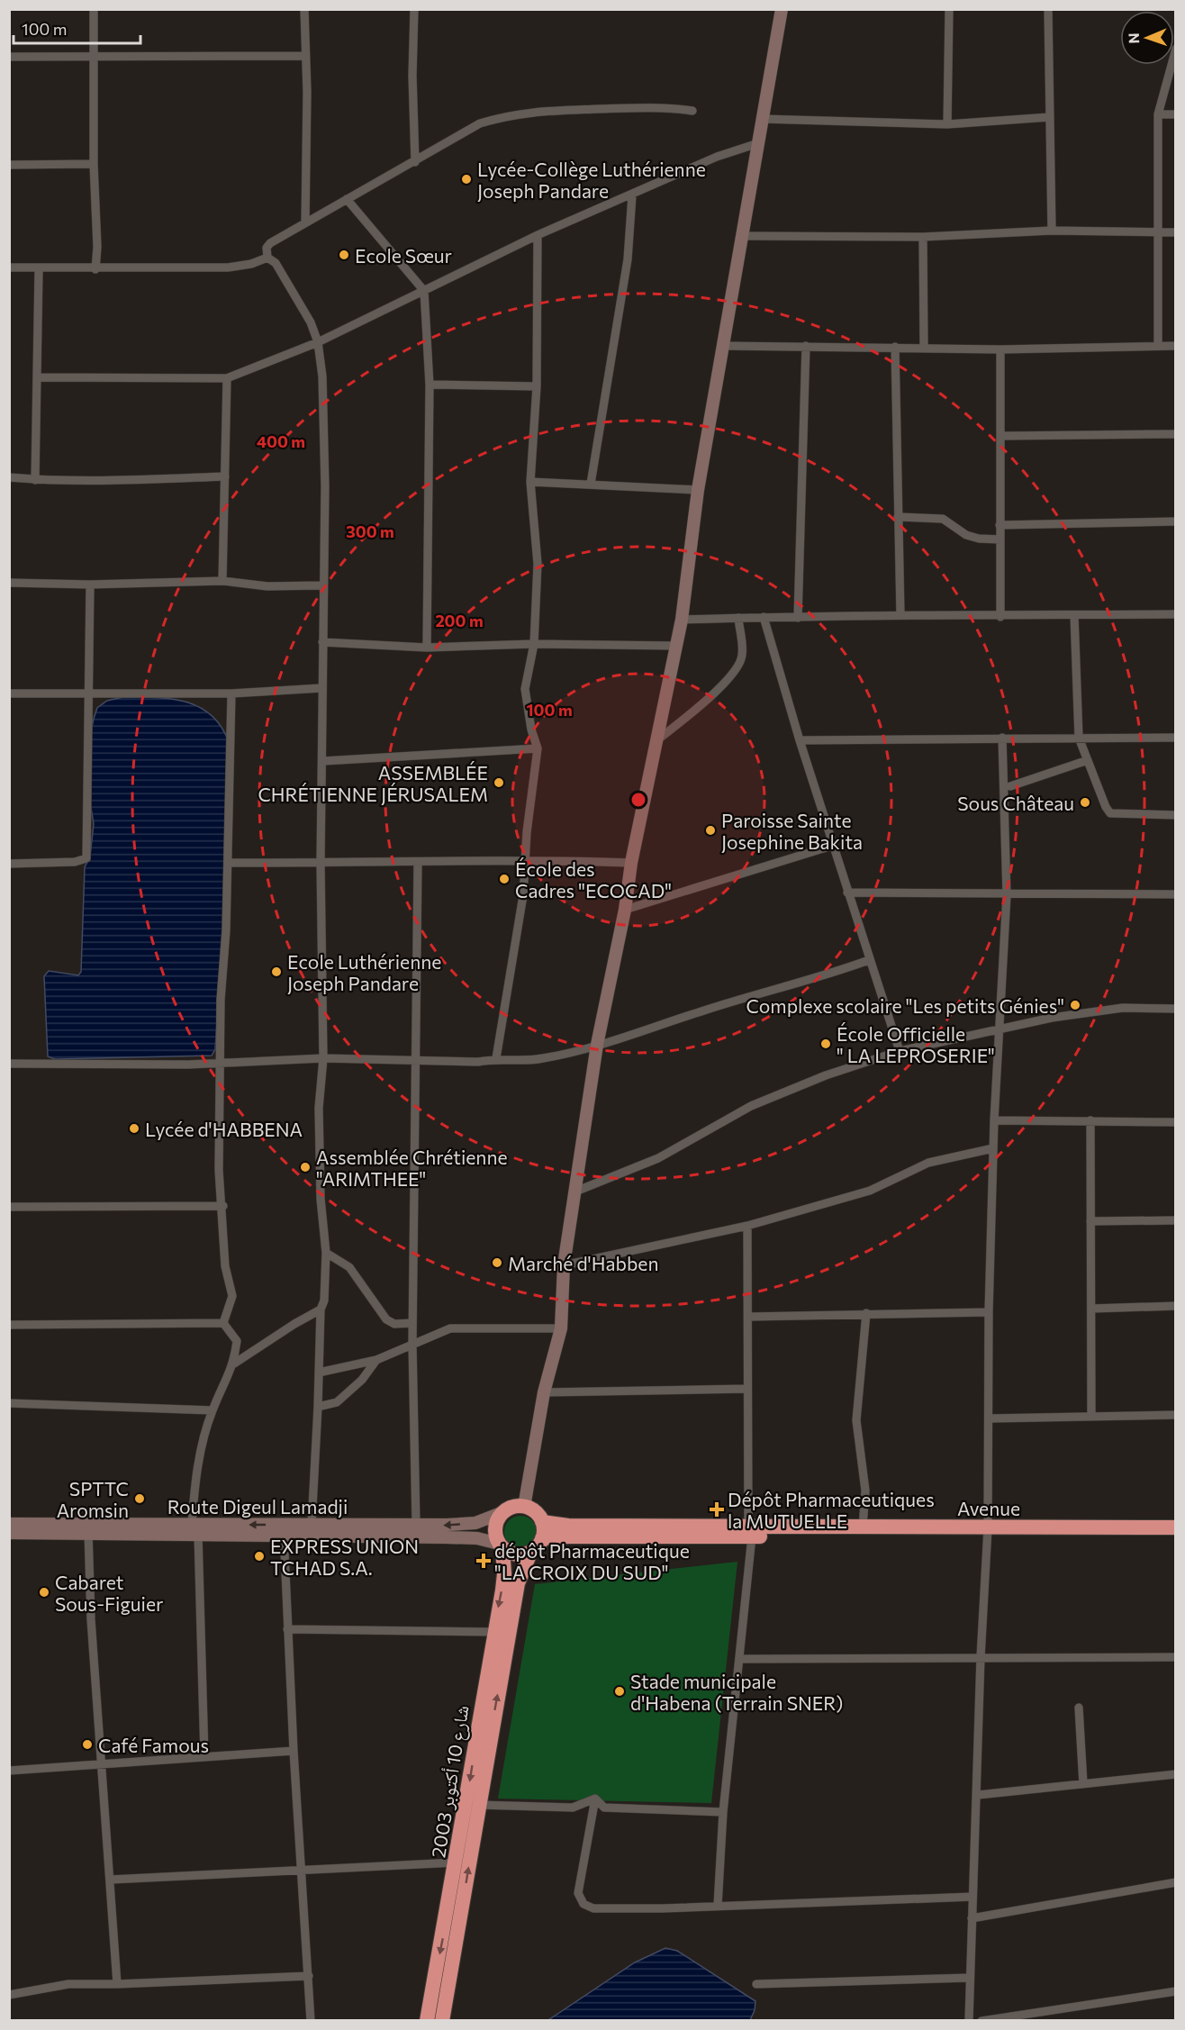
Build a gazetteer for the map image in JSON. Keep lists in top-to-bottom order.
{
  "streets": {
    "highway": ["Avenue", "شارع 10 أكتوبر 2003"],
    "street": ["Route Digeul Lamadji"]
  },
  "crossings": [
    ["Route Digeul Lamadji", "Avenue"],
    ["Route Digeul Lamadji", "شارع 10 أكتوبر 2003"],
    ["Avenue", "شارع 10 أكتوبر 2003"]
  ],
  "places": {
    "other": [
      "Lycée-Collège Luthérienne Joseph Pandare",
      "Ecole Sœur",
      "ASSEMBLÉE CHRÉTIENNE JÉRUSALEM",
      "Sous Château",
      "Paroisse Sainte Josephine Bakita",
      "École des Cadres \"ECOCAD\"",
      "Ecole Luthérienne Joseph Pandare",
      "Complexe scolaire \"Les petits Génies\"",
      "École Officielle \" LA LEPROSERIE\"",
      "Lycée d'HABBENA",
      "Assemblée Chrétienne \"ARIMTHEE\"",
      "Marché d'Habben",
      "SPTTC Aromsin",
      "EXPRESS UNION TCHAD S.A.",
      "Cabaret Sous-Figuier",
      "Stade municipale d'Habena (Terrain SNER)",
      "Café Famous"
    ],
    "health": ["Dépôt Pharmaceutiques la MUTUELLE", "dépôt Pharmaceutique \"LA CROIX DU SUD\""]
  },
  "scale_bar": "100 m",
  "north": "left",
  "rings": [
    "400 m",
    "300 m",
    "200 m",
    "100 m"
  ]
}
